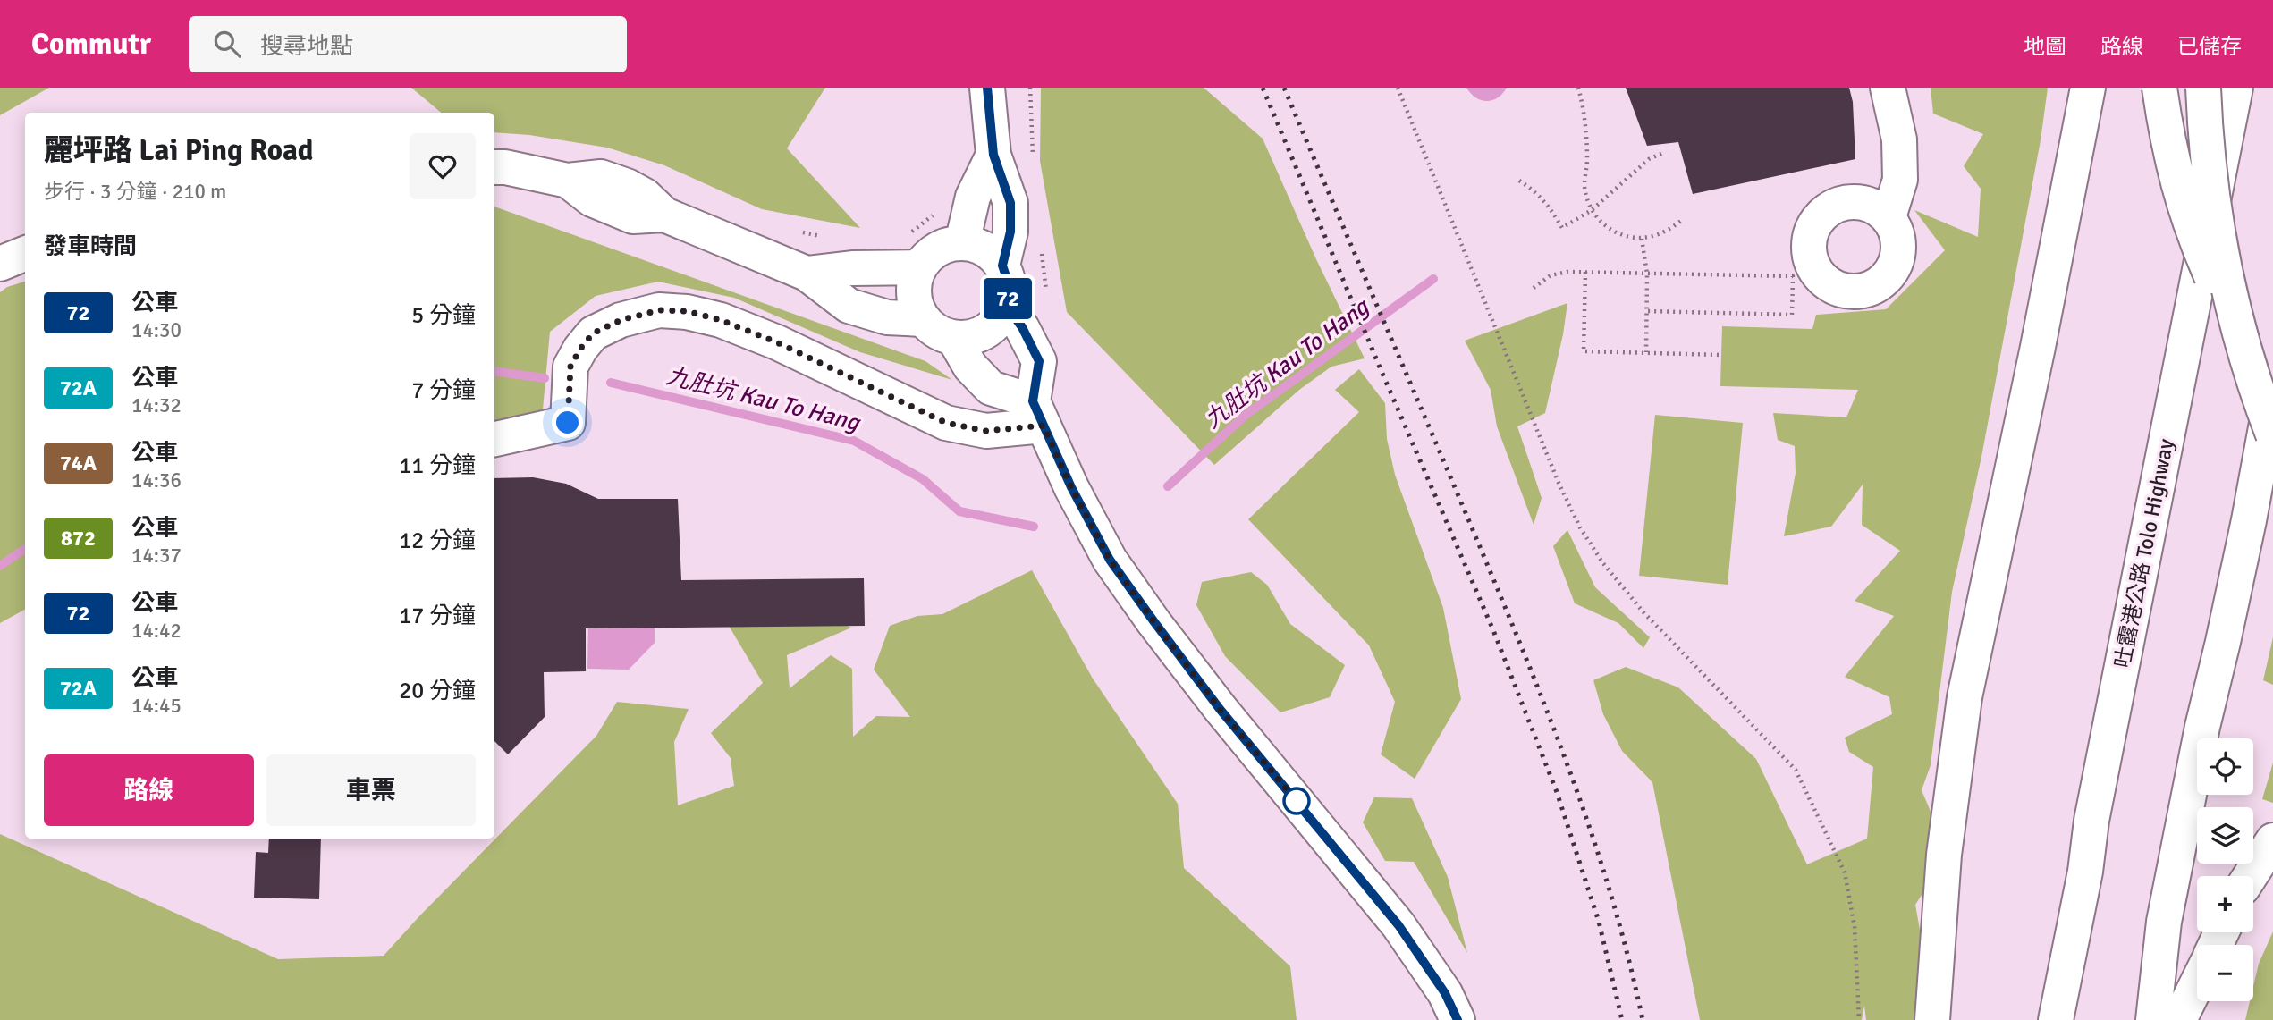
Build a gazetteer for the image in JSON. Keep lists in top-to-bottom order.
{
  "streets": {
    "main road": ["吐露港公路 Tolo Highway"]
  },
  "water": ["九肚坑 Kau To Hang"],
  "lines": ["bus line 72"],
  "page": {
    "header": "Commutr",
    "search": "搜尋地點",
    "nav": ["地圖", "路線", "已儲存"],
    "on_map": "72",
    "heading": [
      ["麗坪路 Lai Ping Road", "步行 · 3 分鐘 · 210 m"],
      "發車時間"
    ],
    "list": [
      {
        "mark": "72",
        "name": "公車",
        "note": "14:30",
        "value": "5 分鐘"
      },
      {
        "mark": "72A",
        "name": "公車",
        "note": "14:32",
        "value": "7 分鐘"
      },
      {
        "mark": "74A",
        "name": "公車",
        "note": "14:36",
        "value": "11 分鐘"
      },
      {
        "mark": "872",
        "name": "公車",
        "note": "14:37",
        "value": "12 分鐘"
      },
      {
        "mark": "72",
        "name": "公車",
        "note": "14:42",
        "value": "17 分鐘"
      },
      {
        "mark": "72A",
        "name": "公車",
        "note": "14:45",
        "value": "20 分鐘"
      }
    ],
    "map_buttons": ["+", "−"],
    "buttons": ["路線", "車票"]
  }
}
